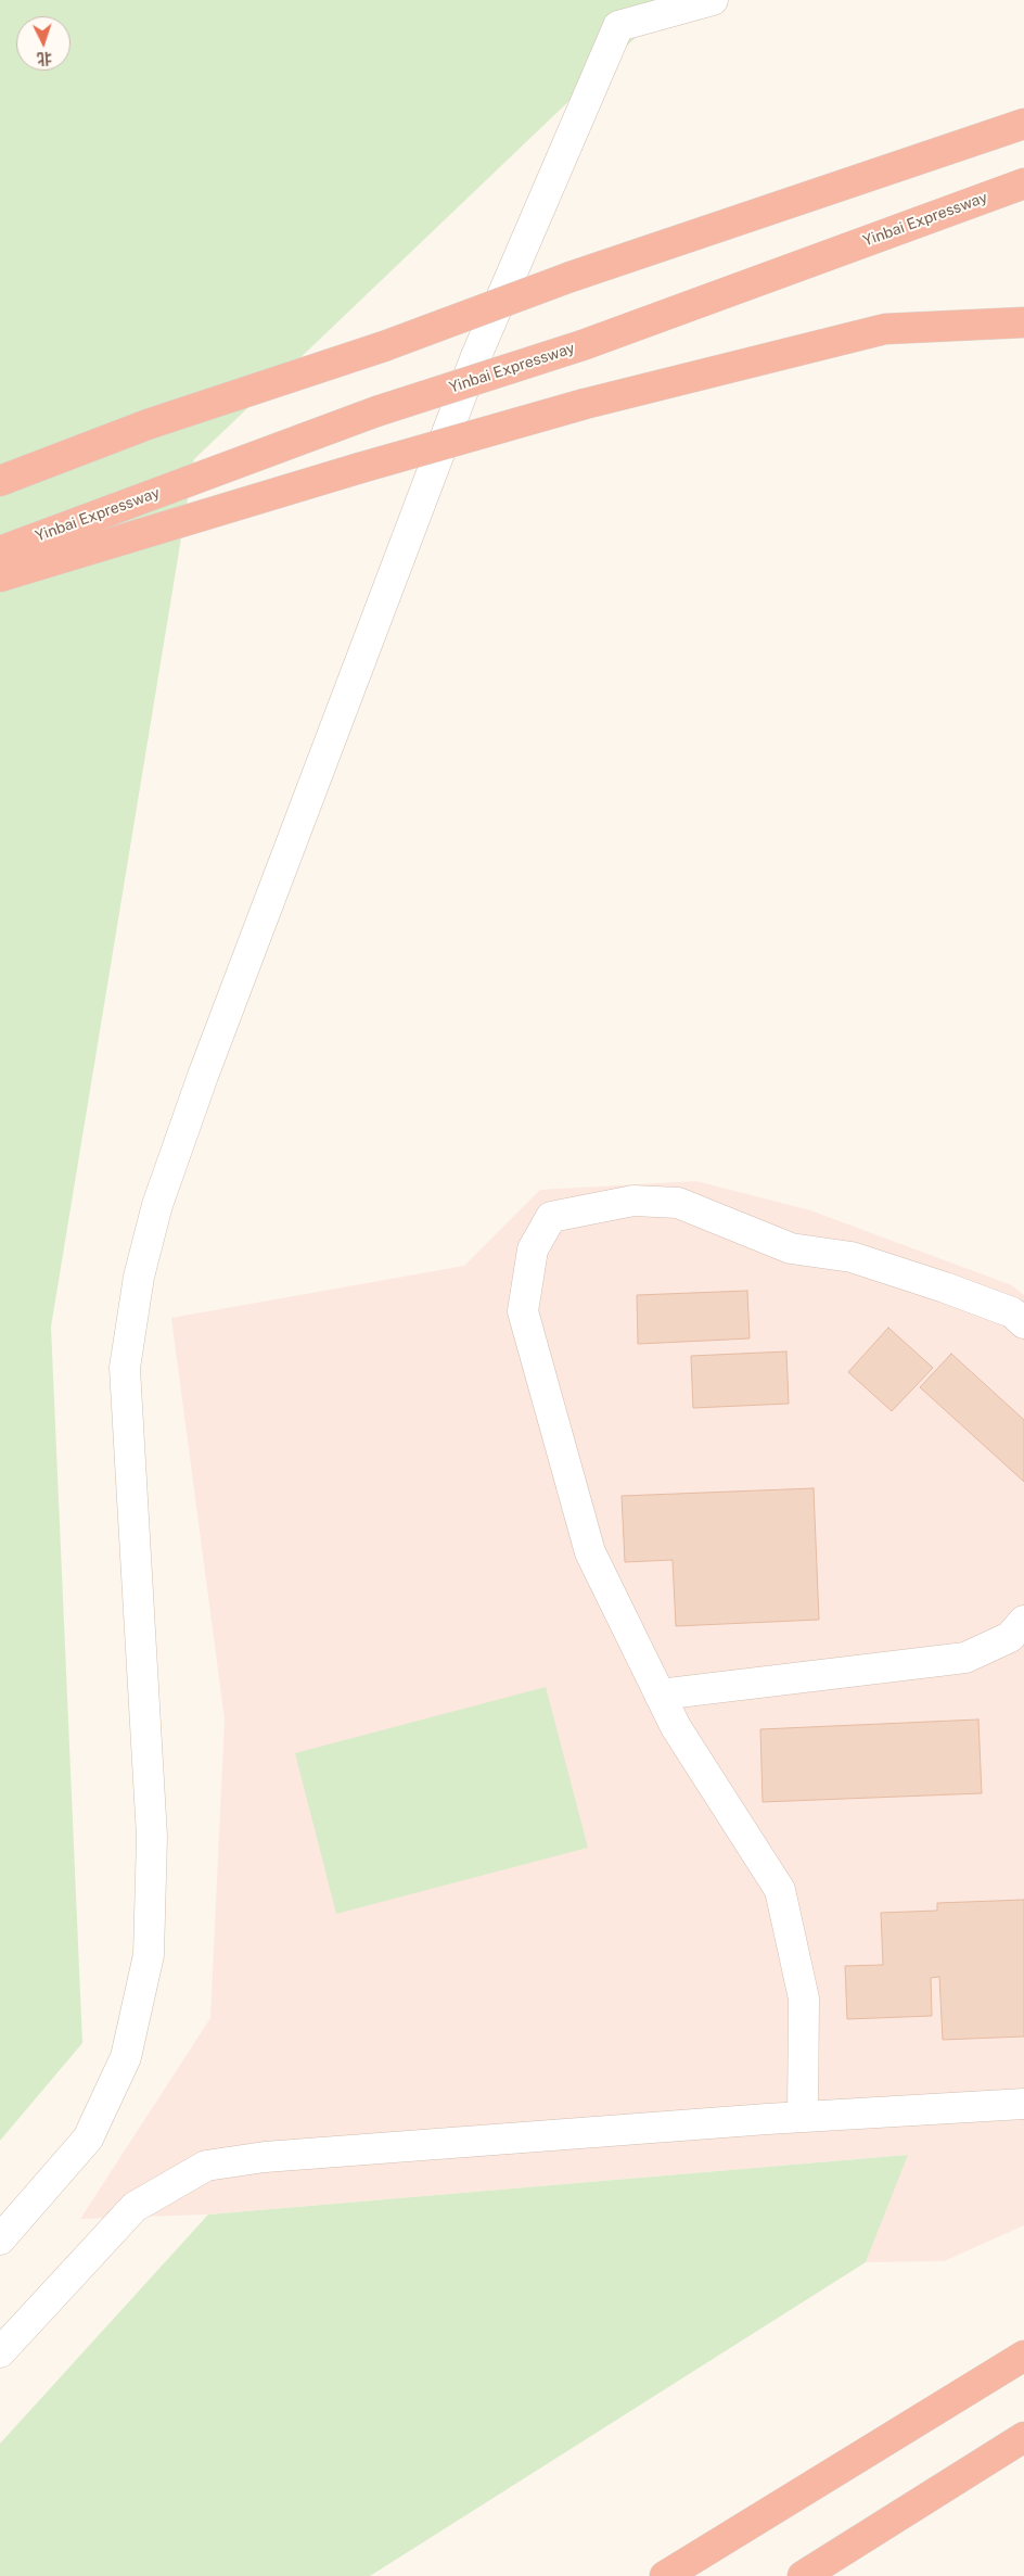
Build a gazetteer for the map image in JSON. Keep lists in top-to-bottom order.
{
  "streets": {
    "highway": ["Yinbai Expressway"]
  },
  "north": "bottom"
}
